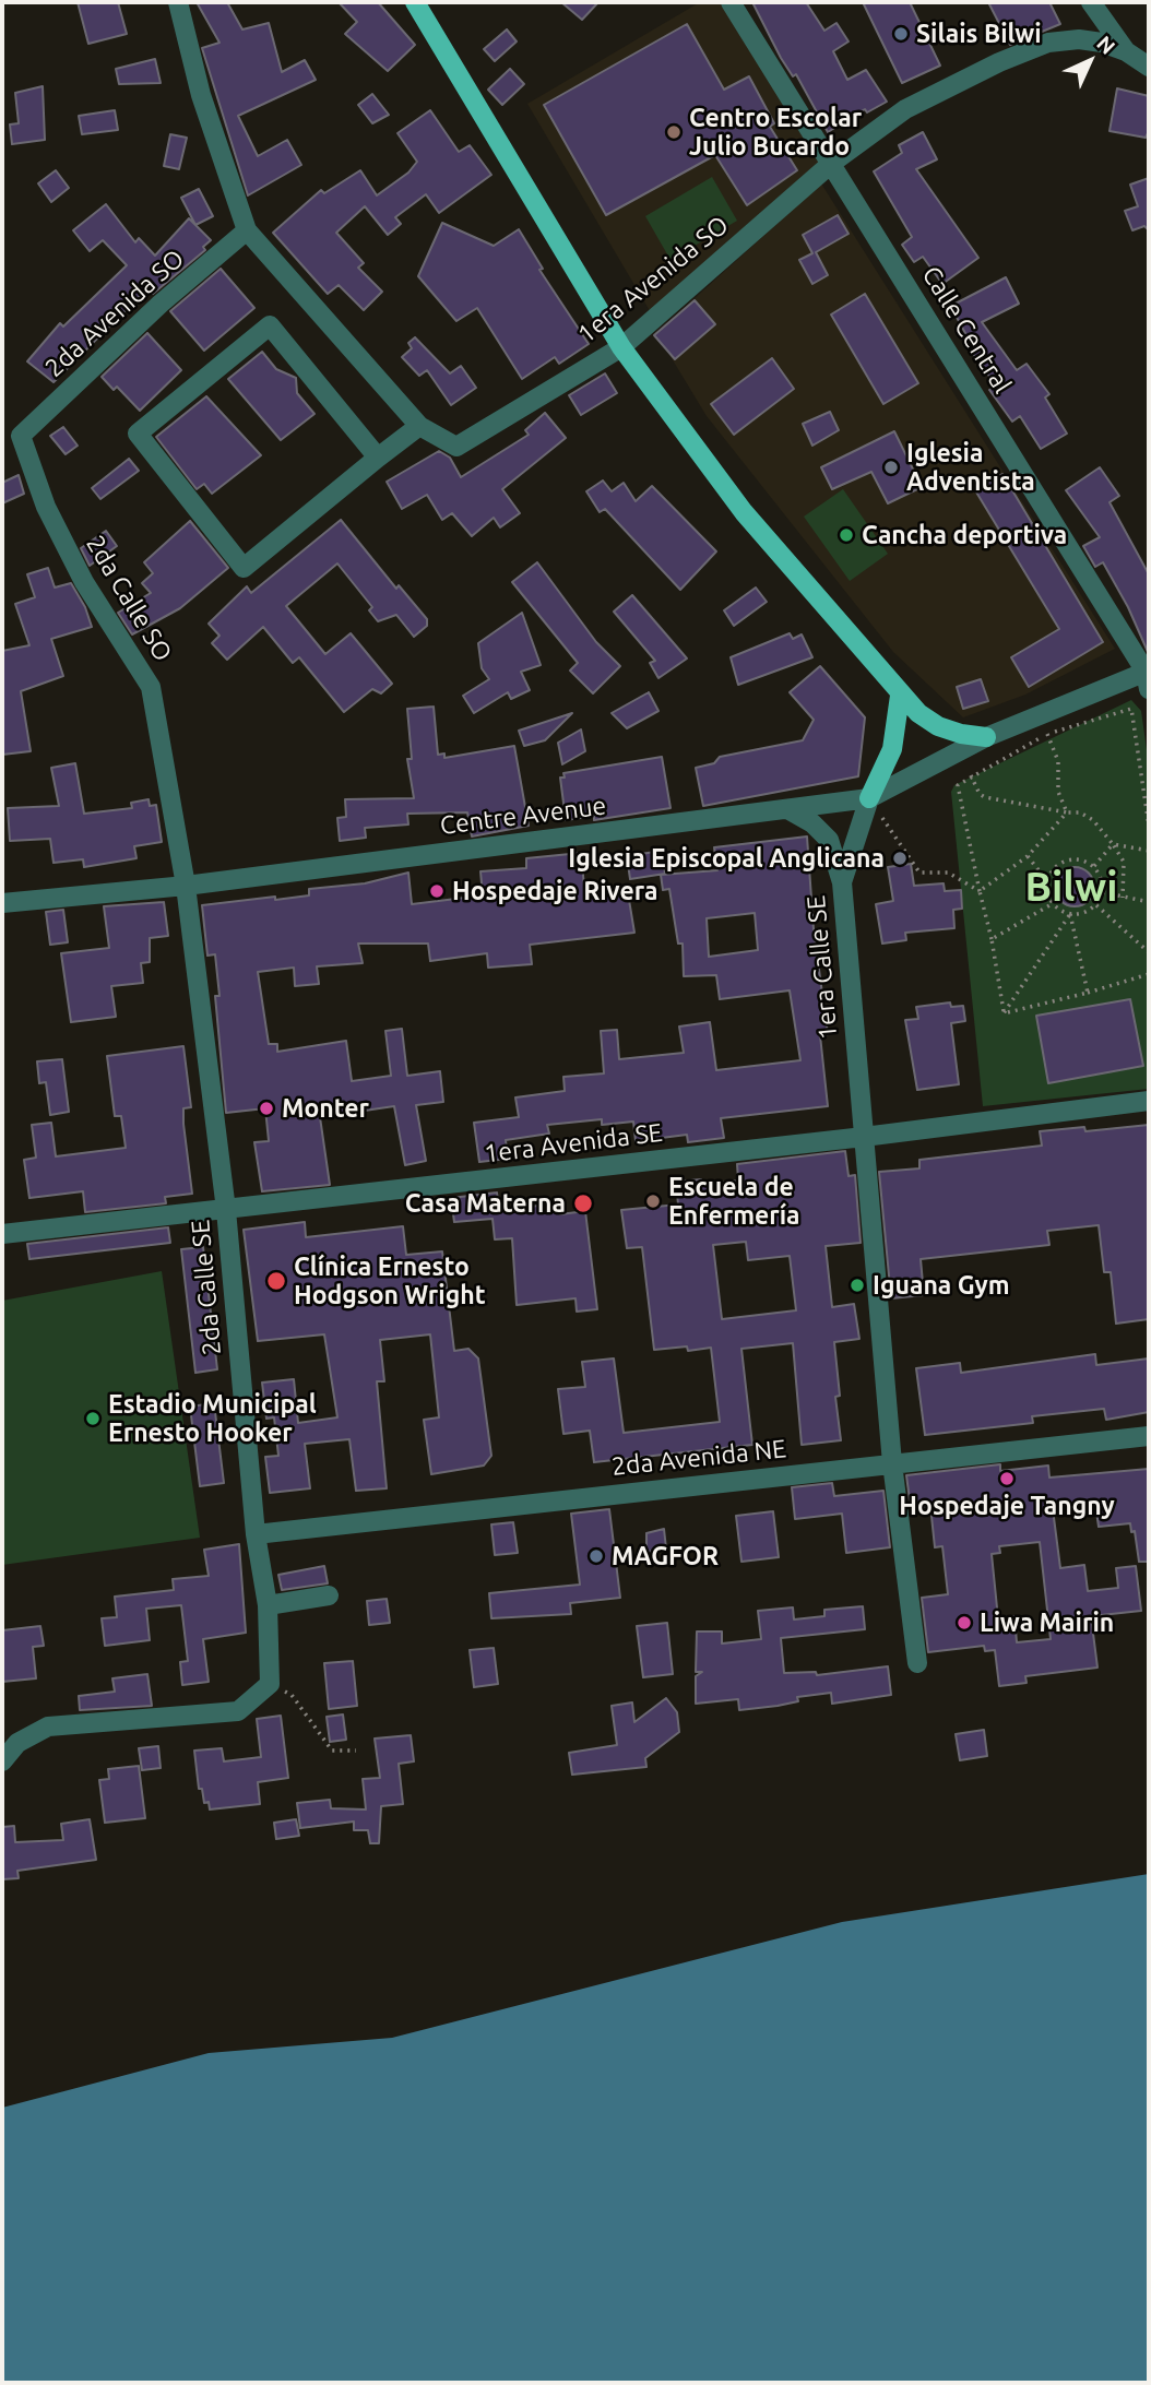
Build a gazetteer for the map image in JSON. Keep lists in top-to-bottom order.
{
  "streets": {
    "street": [
      "1era Avenida SO",
      "2da Avenida SO",
      "Calle Central",
      "2da Calle SO",
      "Centre Avenue",
      "1era Calle SE",
      "1era Avenida SE",
      "2da Calle SE",
      "2da Avenida NE"
    ]
  },
  "crossings": [
    ["1era Avenida SO", "Calle Central"],
    ["2da Avenida SO", "2da Calle SO"],
    ["2da Calle SO", "Centre Avenue"],
    ["2da Calle SO", "2da Calle SE"],
    ["Centre Avenue", "1era Calle SE"],
    ["Centre Avenue", "2da Calle SE"],
    ["1era Calle SE", "1era Avenida SE"],
    ["1era Calle SE", "2da Avenida NE"],
    ["1era Avenida SE", "2da Calle SE"],
    ["2da Calle SE", "2da Avenida NE"]
  ],
  "districts": ["Bilwi"],
  "places": [
    "Silais Bilwi",
    "Centro Escolar Julio Bucardo",
    "Iglesia Adventista",
    "Cancha deportiva",
    "Iglesia Episcopal Anglicana",
    "Hospedaje Rivera",
    "Monter",
    "Escuela de Enfermería",
    "Casa Materna",
    "Clínica Ernesto Hodgson Wright",
    "Iguana Gym",
    "Estadio Municipal Ernesto Hooker",
    "Hospedaje Tangny",
    "MAGFOR",
    "Liwa Mairin"
  ],
  "north": "top right"
}
